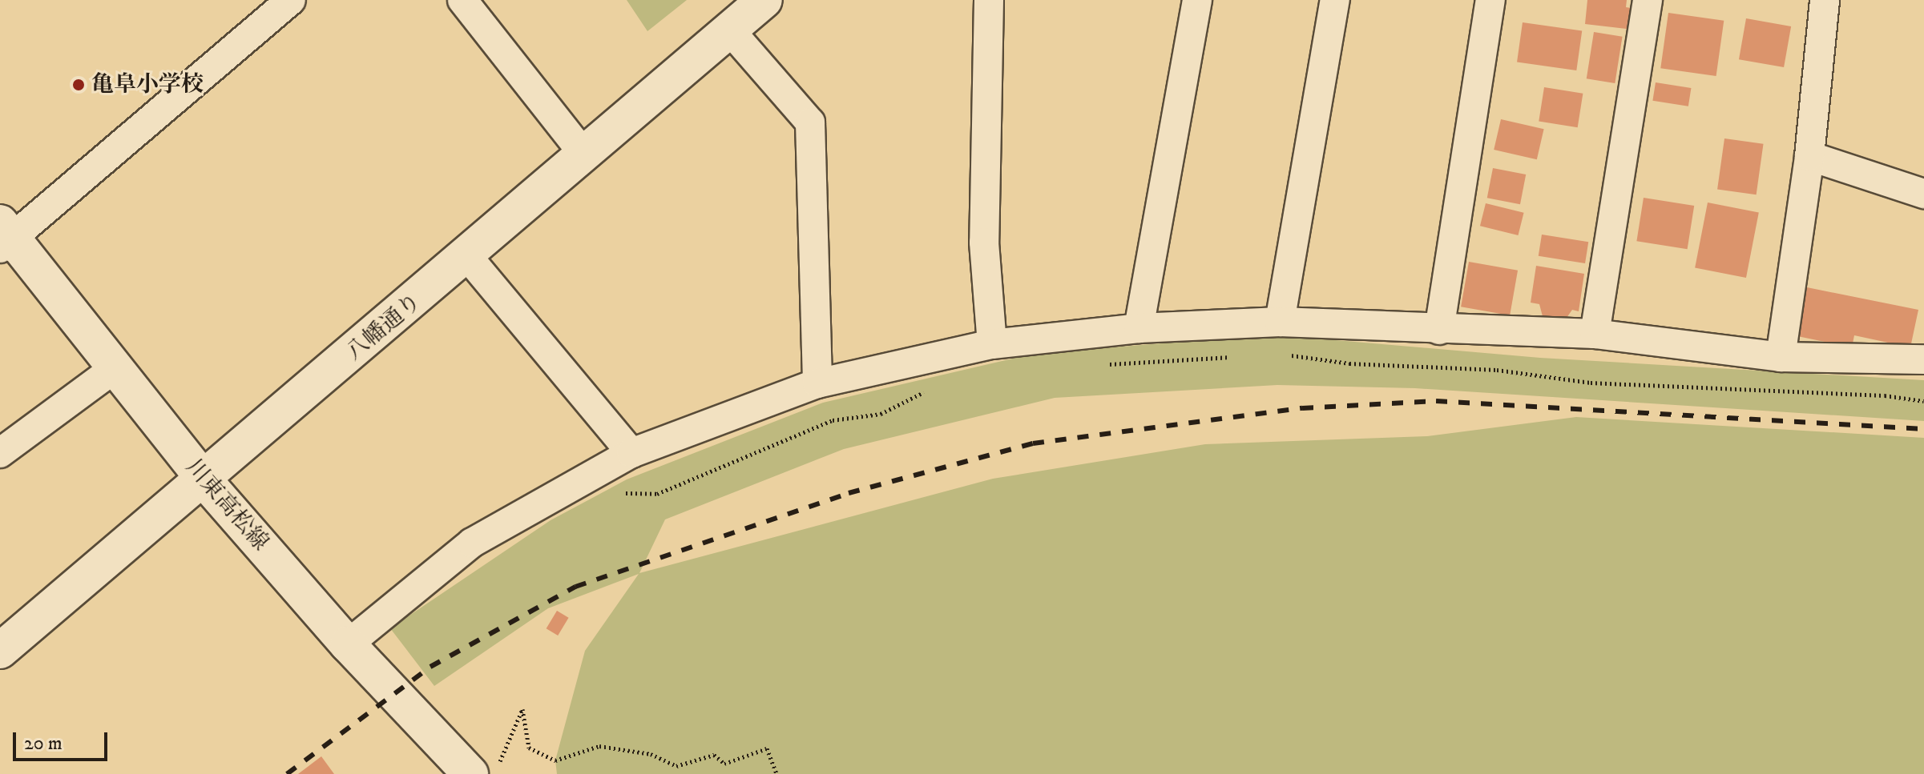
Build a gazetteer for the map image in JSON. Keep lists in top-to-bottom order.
{
  "streets": {
    "street": ["八幡通り", "川東高松線"]
  },
  "crossings": [
    ["八幡通り", "川東高松線"]
  ],
  "places": ["亀阜小学校"],
  "scale_bar": "20 m"
}
